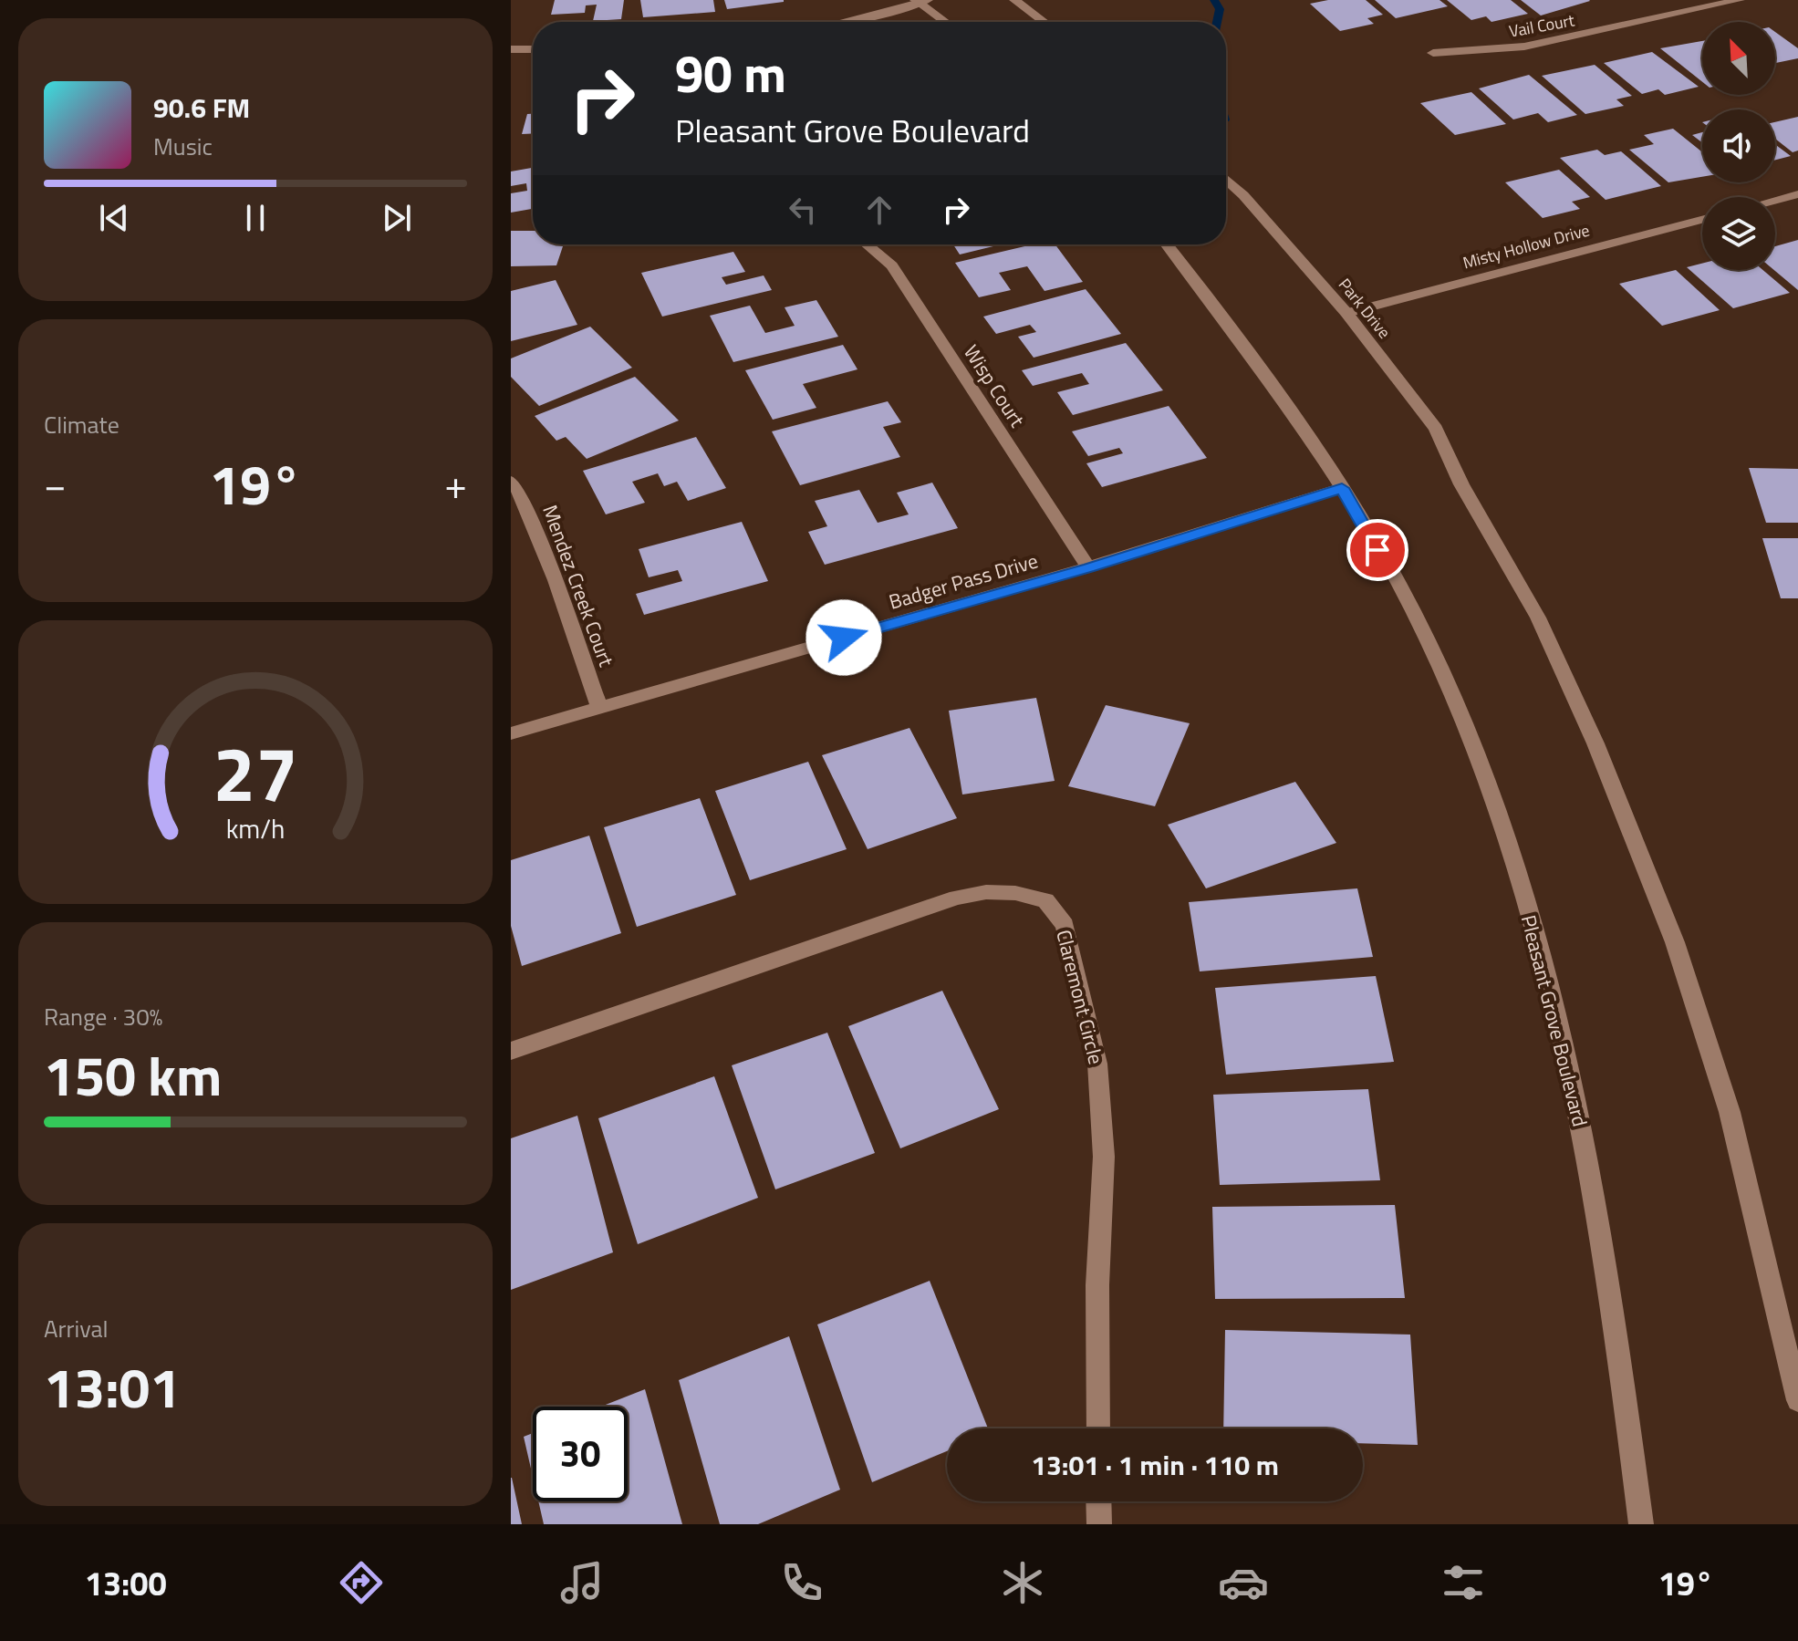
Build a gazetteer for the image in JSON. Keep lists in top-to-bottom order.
{
  "streets": {
    "street": [
      "Vail Court",
      "Misty Hollow Drive",
      "Park Drive",
      "Wisp Court",
      "Badger Pass Drive",
      "Mendez Creek Court",
      "Claremont Circle",
      "Pleasant Grove Boulevard"
    ]
  },
  "crossings": [
    ["Misty Hollow Drive", "Park Drive"],
    ["Wisp Court", "Badger Pass Drive"],
    ["Badger Pass Drive", "Mendez Creek Court"],
    ["Badger Pass Drive", "Pleasant Grove Boulevard"]
  ],
  "north": "top left",
  "page": {
    "turn": ["90 m", "Pleasant Grove Boulevard"],
    "song": ["90.6 FM", "Music"],
    "tile": [
      "Climate",
      ["Range · 30%", "150 km"],
      ["Arrival", "13:01"]
    ],
    "heat": ["−", "19°", "+"],
    "limit": "30",
    "trip": "13:01 · 1 min · 110 m",
    "tabs": ["13:00", "19°"],
    "gauge": ["27", "km/h"]
  }
}
